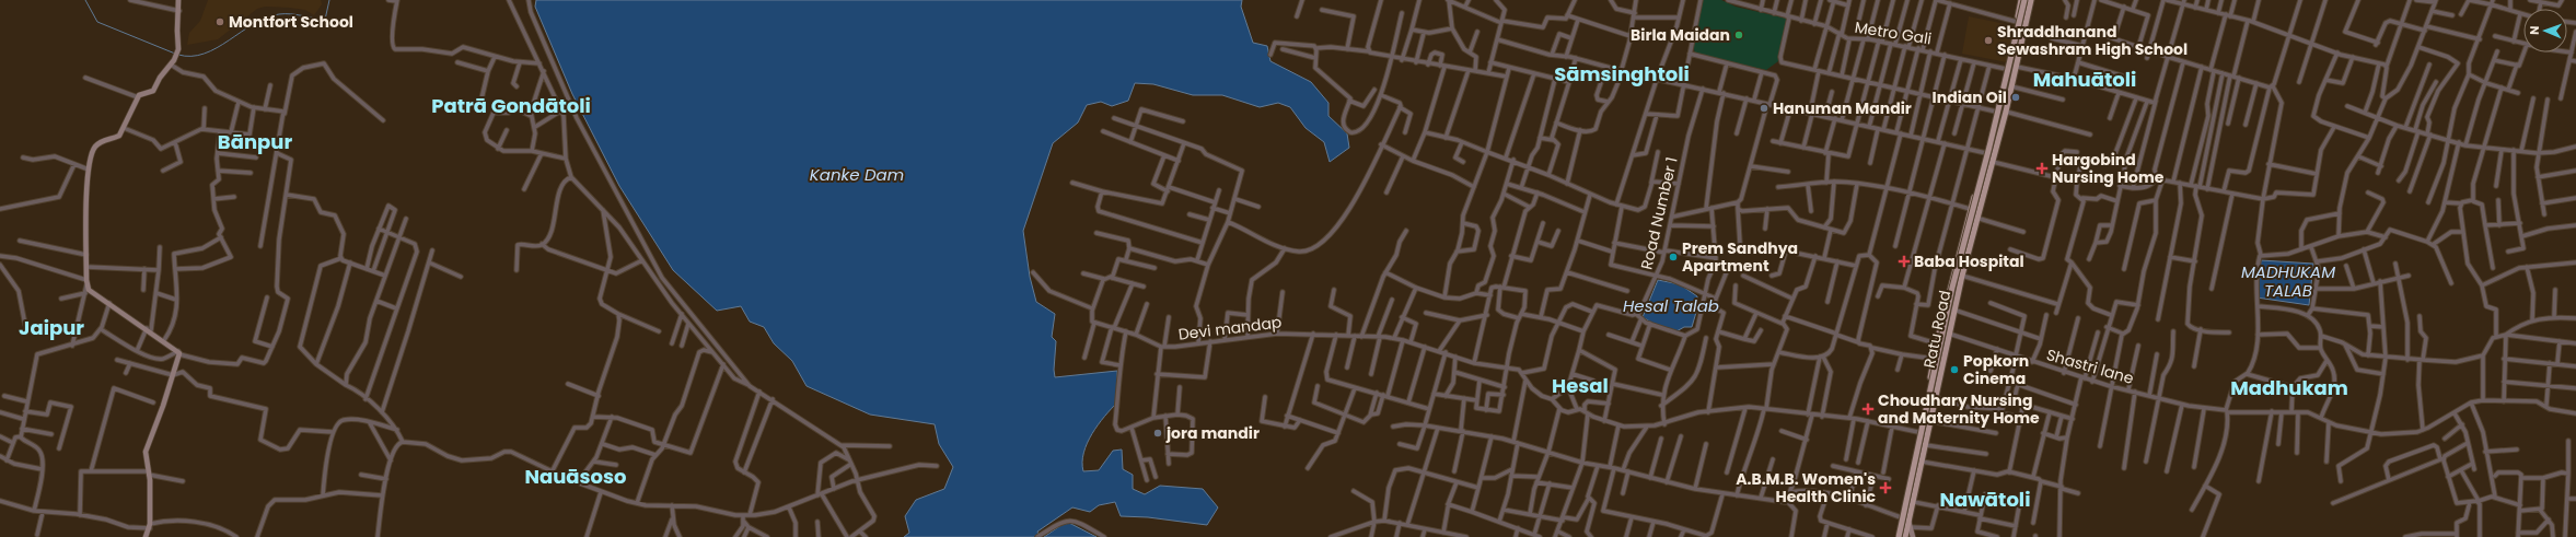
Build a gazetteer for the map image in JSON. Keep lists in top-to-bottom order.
{
  "streets": {
    "main road": ["Ratu Road"],
    "street": [
      "Metro Gali",
      "Road Number 1",
      "Devi mandap",
      "Shastri lane"
    ]
  },
  "crossings": [
    ["Metro Gali", "Ratu Road"],
    ["Ratu Road", "Shastri lane"]
  ],
  "districts": [
    "Sāmsinghtoli",
    "Mahuātoli",
    "Patrā Gondātoli",
    "Bānpur",
    "Jaipur",
    "Hesal",
    "Madhukam",
    "Nauāsoso",
    "Nawātoli"
  ],
  "water": ["Kanke Dam", "MADHUKAM TALAB", "Hesal Talab"],
  "places": {
    "other": [
      "Montfort School",
      "Birla Maidan",
      "Shraddhanand Sewashram High School",
      "Indian Oil",
      "Hanuman Mandir",
      "Prem Sandhya Apartment",
      "Popkorn Cinema",
      "jora mandir"
    ],
    "health": [
      "Hargobind Nursing Home",
      "Baba Hospital",
      "Choudhary Nursing and Maternity Home",
      "A.B.M.B. Women's Health Clinic"
    ]
  },
  "north": "left"
}
